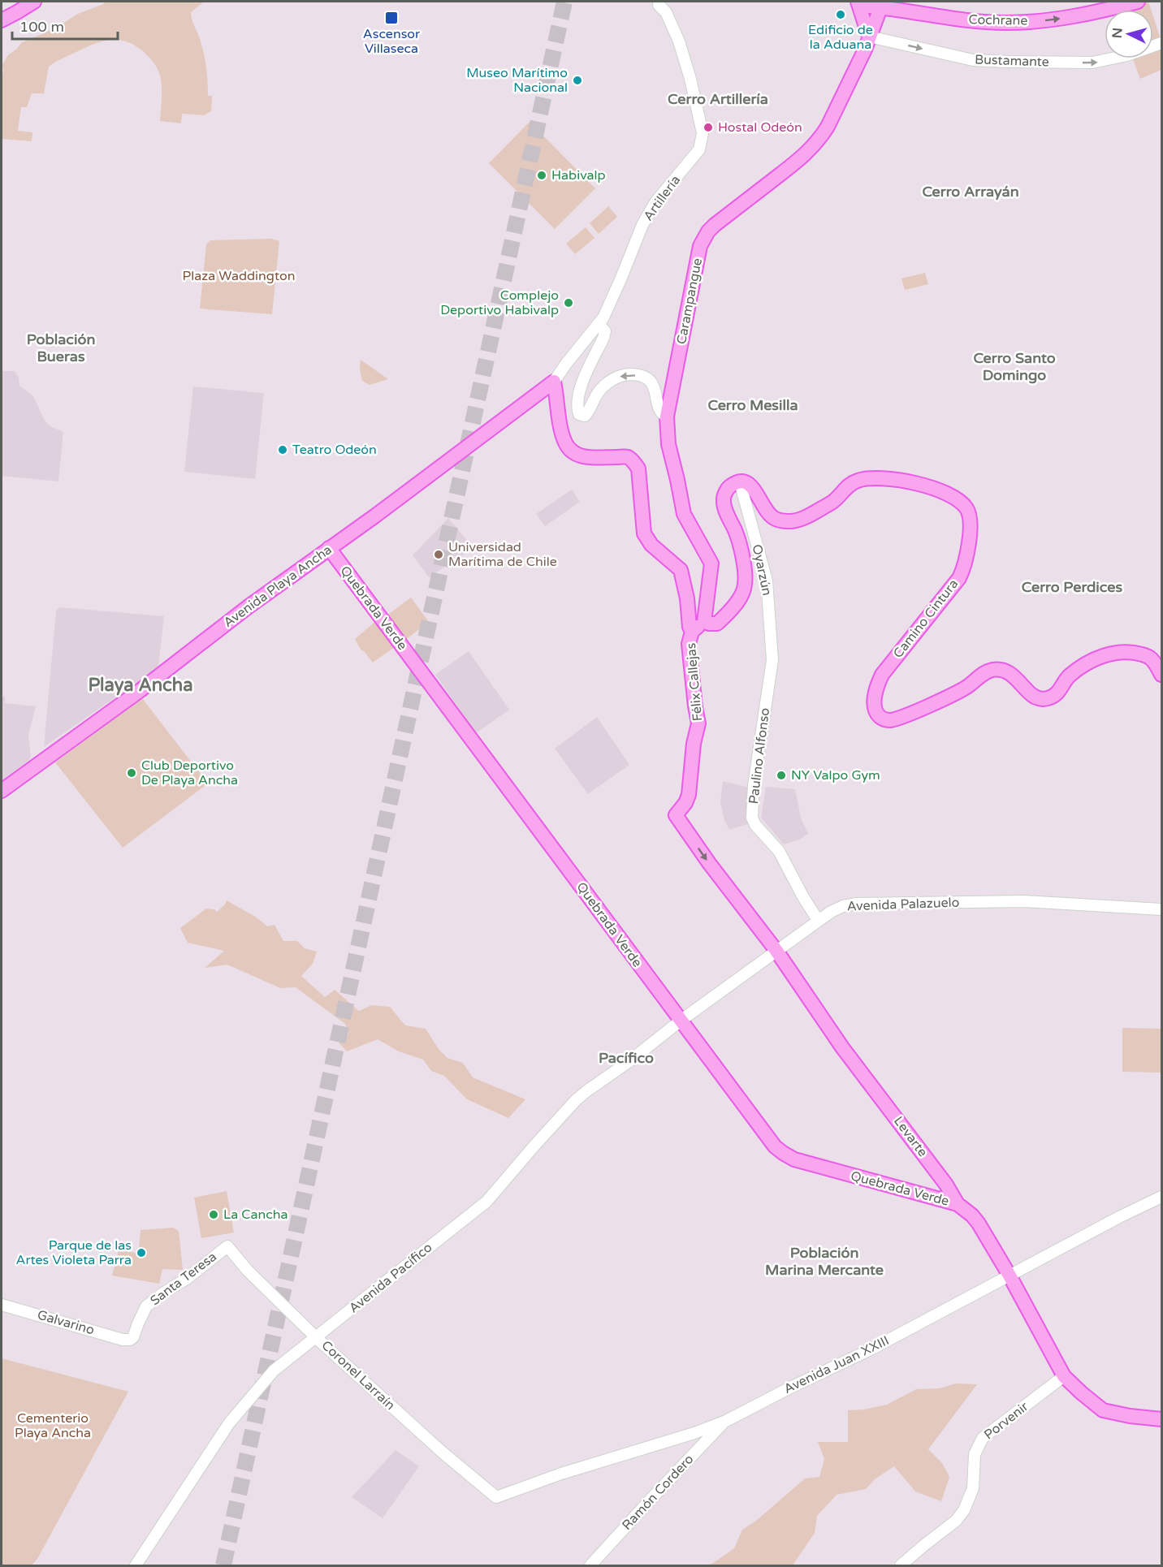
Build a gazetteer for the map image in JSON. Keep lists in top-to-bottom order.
{
  "streets": {
    "main road": [
      "Cochrane",
      "Carampangue",
      "Avenida Playa Ancha",
      "Quebrada Verde",
      "Camino Cintura",
      "Félix Callejas",
      "Levarte"
    ],
    "street": [
      "Bustamante",
      "Artillería",
      "Oyarzún",
      "Paulino Alfonso",
      "Avenida Palazuelo",
      "Avenida Pacífico",
      "Santa Teresa",
      "Galvarino",
      "Avenida Juan XXIII",
      "Coronel Larraín",
      "Porvenir",
      "Ramón Cordero"
    ]
  },
  "crossings": [
    ["Cochrane", "Carampangue"],
    ["Bustamante", "Carampangue"],
    ["Artillería", "Avenida Playa Ancha"],
    ["Artillería", "Félix Callejas"],
    ["Oyarzún", "Camino Cintura"],
    ["Oyarzún", "Paulino Alfonso"],
    ["Avenida Playa Ancha", "Quebrada Verde"],
    ["Avenida Playa Ancha", "Félix Callejas"],
    ["Quebrada Verde", "Avenida Palazuelo"],
    ["Quebrada Verde", "Levarte"],
    ["Quebrada Verde", "Avenida Pacífico"],
    ["Félix Callejas", "Levarte"],
    ["Paulino Alfonso", "Avenida Palazuelo"],
    ["Avenida Palazuelo", "Levarte"],
    ["Avenida Palazuelo", "Avenida Pacífico"],
    ["Levarte", "Avenida Juan XXIII"],
    ["Levarte", "Porvenir"],
    ["Avenida Pacífico", "Coronel Larraín"],
    ["Santa Teresa", "Galvarino"],
    ["Santa Teresa", "Coronel Larraín"],
    ["Avenida Juan XXIII", "Coronel Larraín"],
    ["Avenida Juan XXIII", "Ramón Cordero"]
  ],
  "one_way": ["Cochrane", "Bustamante"],
  "districts": [
    "Cerro Artillería",
    "Cerro Arrayán",
    "Población Bueras",
    "Cerro Santo Domingo",
    "Cerro Mesilla",
    "Cerro Perdices",
    "Playa Ancha",
    "Pacífico",
    "Población Marina Mercante"
  ],
  "parks": ["Plaza Waddington", "Cementerio Playa Ancha"],
  "places": {
    "other": [
      "Edificio de la Aduana",
      "Museo Marítimo Nacional",
      "Hostal Odeón",
      "Habivalp",
      "Complejo Deportivo Habivalp",
      "Teatro Odeón",
      "Universidad Marítima de Chile",
      "Club Deportivo De Playa Ancha",
      "NY Valpo Gym",
      "La Cancha",
      "Parque de las Artes Violeta Parra"
    ],
    "transit": ["Ascensor Villaseca"]
  },
  "scale_bar": "100 m",
  "north": "left"
}
